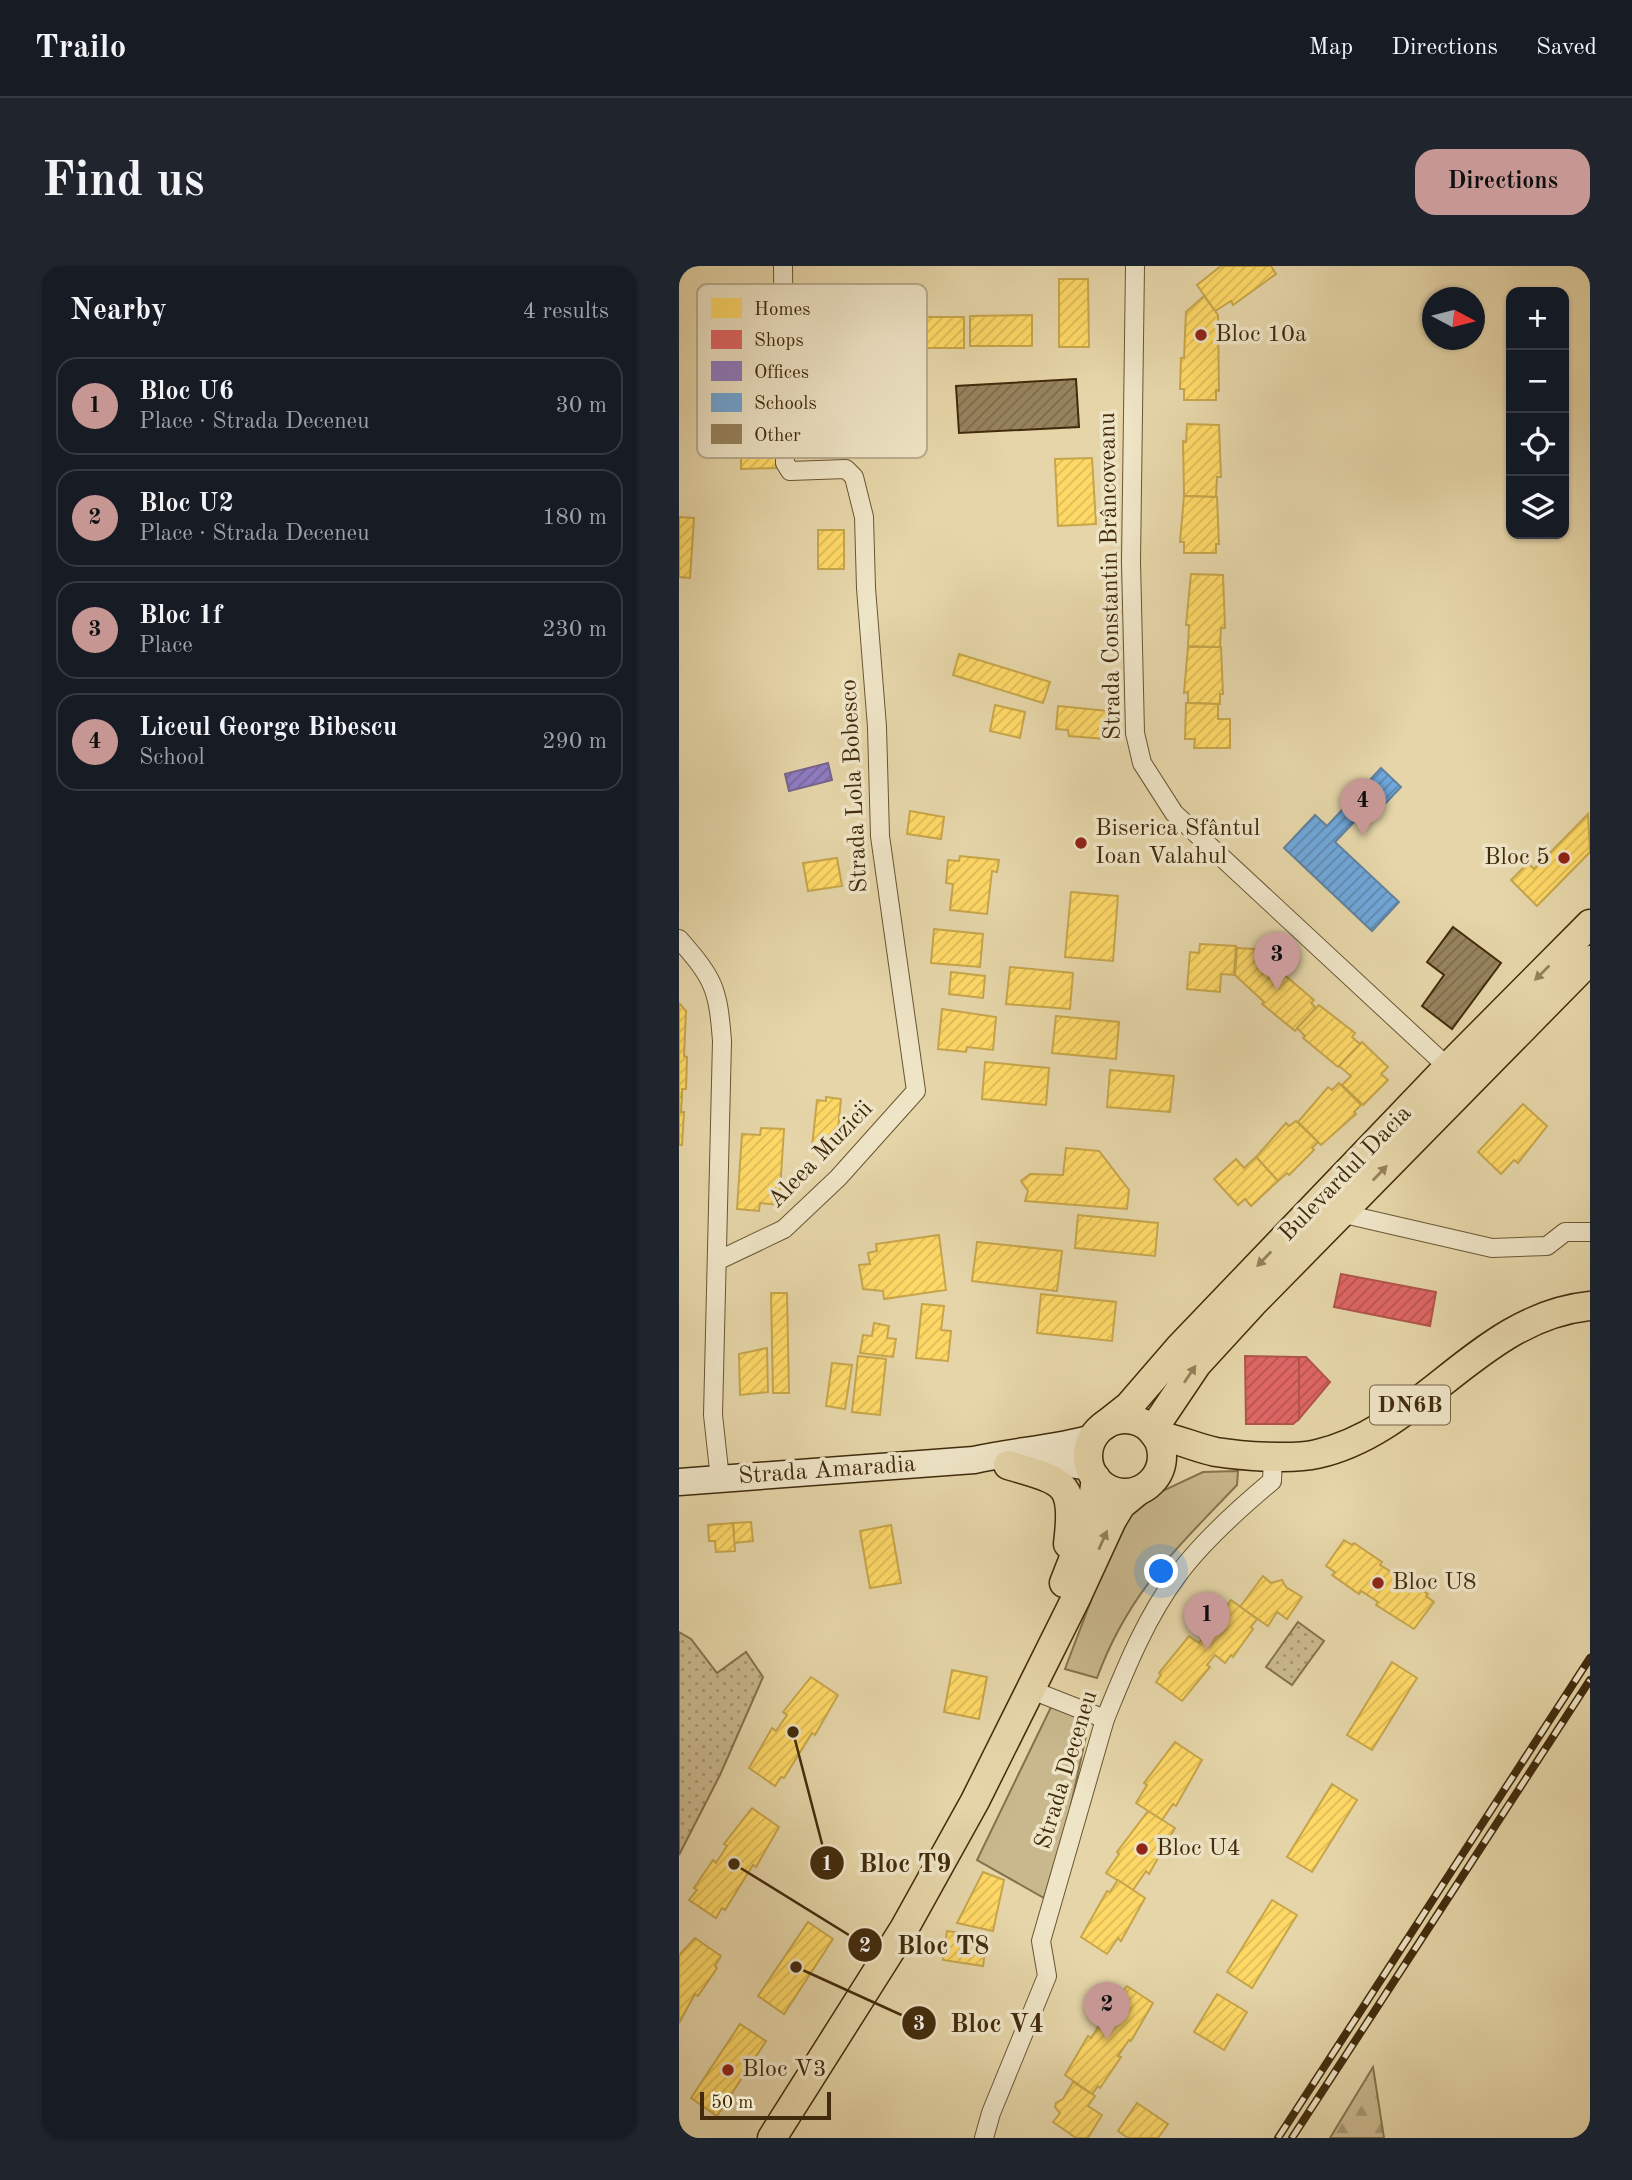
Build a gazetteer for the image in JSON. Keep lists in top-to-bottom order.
{
  "streets": {
    "main road": ["Bulevardul Dacia", "DN6B", "Strada Amaradia"],
    "street": [
      "Strada Constantin Brâncoveanu",
      "Strada Lola Bobesco",
      "Aleea Muzicii",
      "Strada Deceneu"
    ]
  },
  "crossings": [
    ["Strada Constantin Brâncoveanu", "Bulevardul Dacia"],
    ["Strada Lola Bobesco", "Aleea Muzicii"],
    ["Bulevardul Dacia", "DN6B"],
    ["Bulevardul Dacia", "Strada Amaradia"],
    ["DN6B", "Strada Amaradia"],
    ["DN6B", "Strada Deceneu"]
  ],
  "places": [
    "Bloc 10a",
    "Biserica Sfântul Ioan Valahul",
    "Bloc 5",
    "Bloc U8",
    "Bloc T9",
    "Bloc U4",
    "Bloc T8",
    "Bloc V4",
    "Bloc V3"
  ],
  "legend": [
    "Homes",
    "Shops",
    "Offices",
    "Schools",
    "Other"
  ],
  "scale_bar": "50 m",
  "north": "right",
  "page": {
    "header": "Trailo",
    "nav": ["Map", "Directions", "Saved"],
    "buttons": "Directions",
    "title": "Find us",
    "heading": ["Nearby", "4 results"],
    "map_buttons": ["+", "−"],
    "list": [
      {
        "mark": "1",
        "name": "Bloc U6",
        "note": "Place · Strada Deceneu",
        "value": "30 m"
      },
      {
        "mark": "2",
        "name": "Bloc U2",
        "note": "Place · Strada Deceneu",
        "value": "180 m"
      },
      {
        "mark": "3",
        "name": "Bloc 1f",
        "note": "Place",
        "value": "230 m"
      },
      {
        "mark": "4",
        "name": "Liceul George Bibescu",
        "note": "School",
        "value": "290 m"
      }
    ],
    "pins": [
      "4",
      "3",
      "1",
      "2"
    ],
    "scale": "50 m"
  }
}
